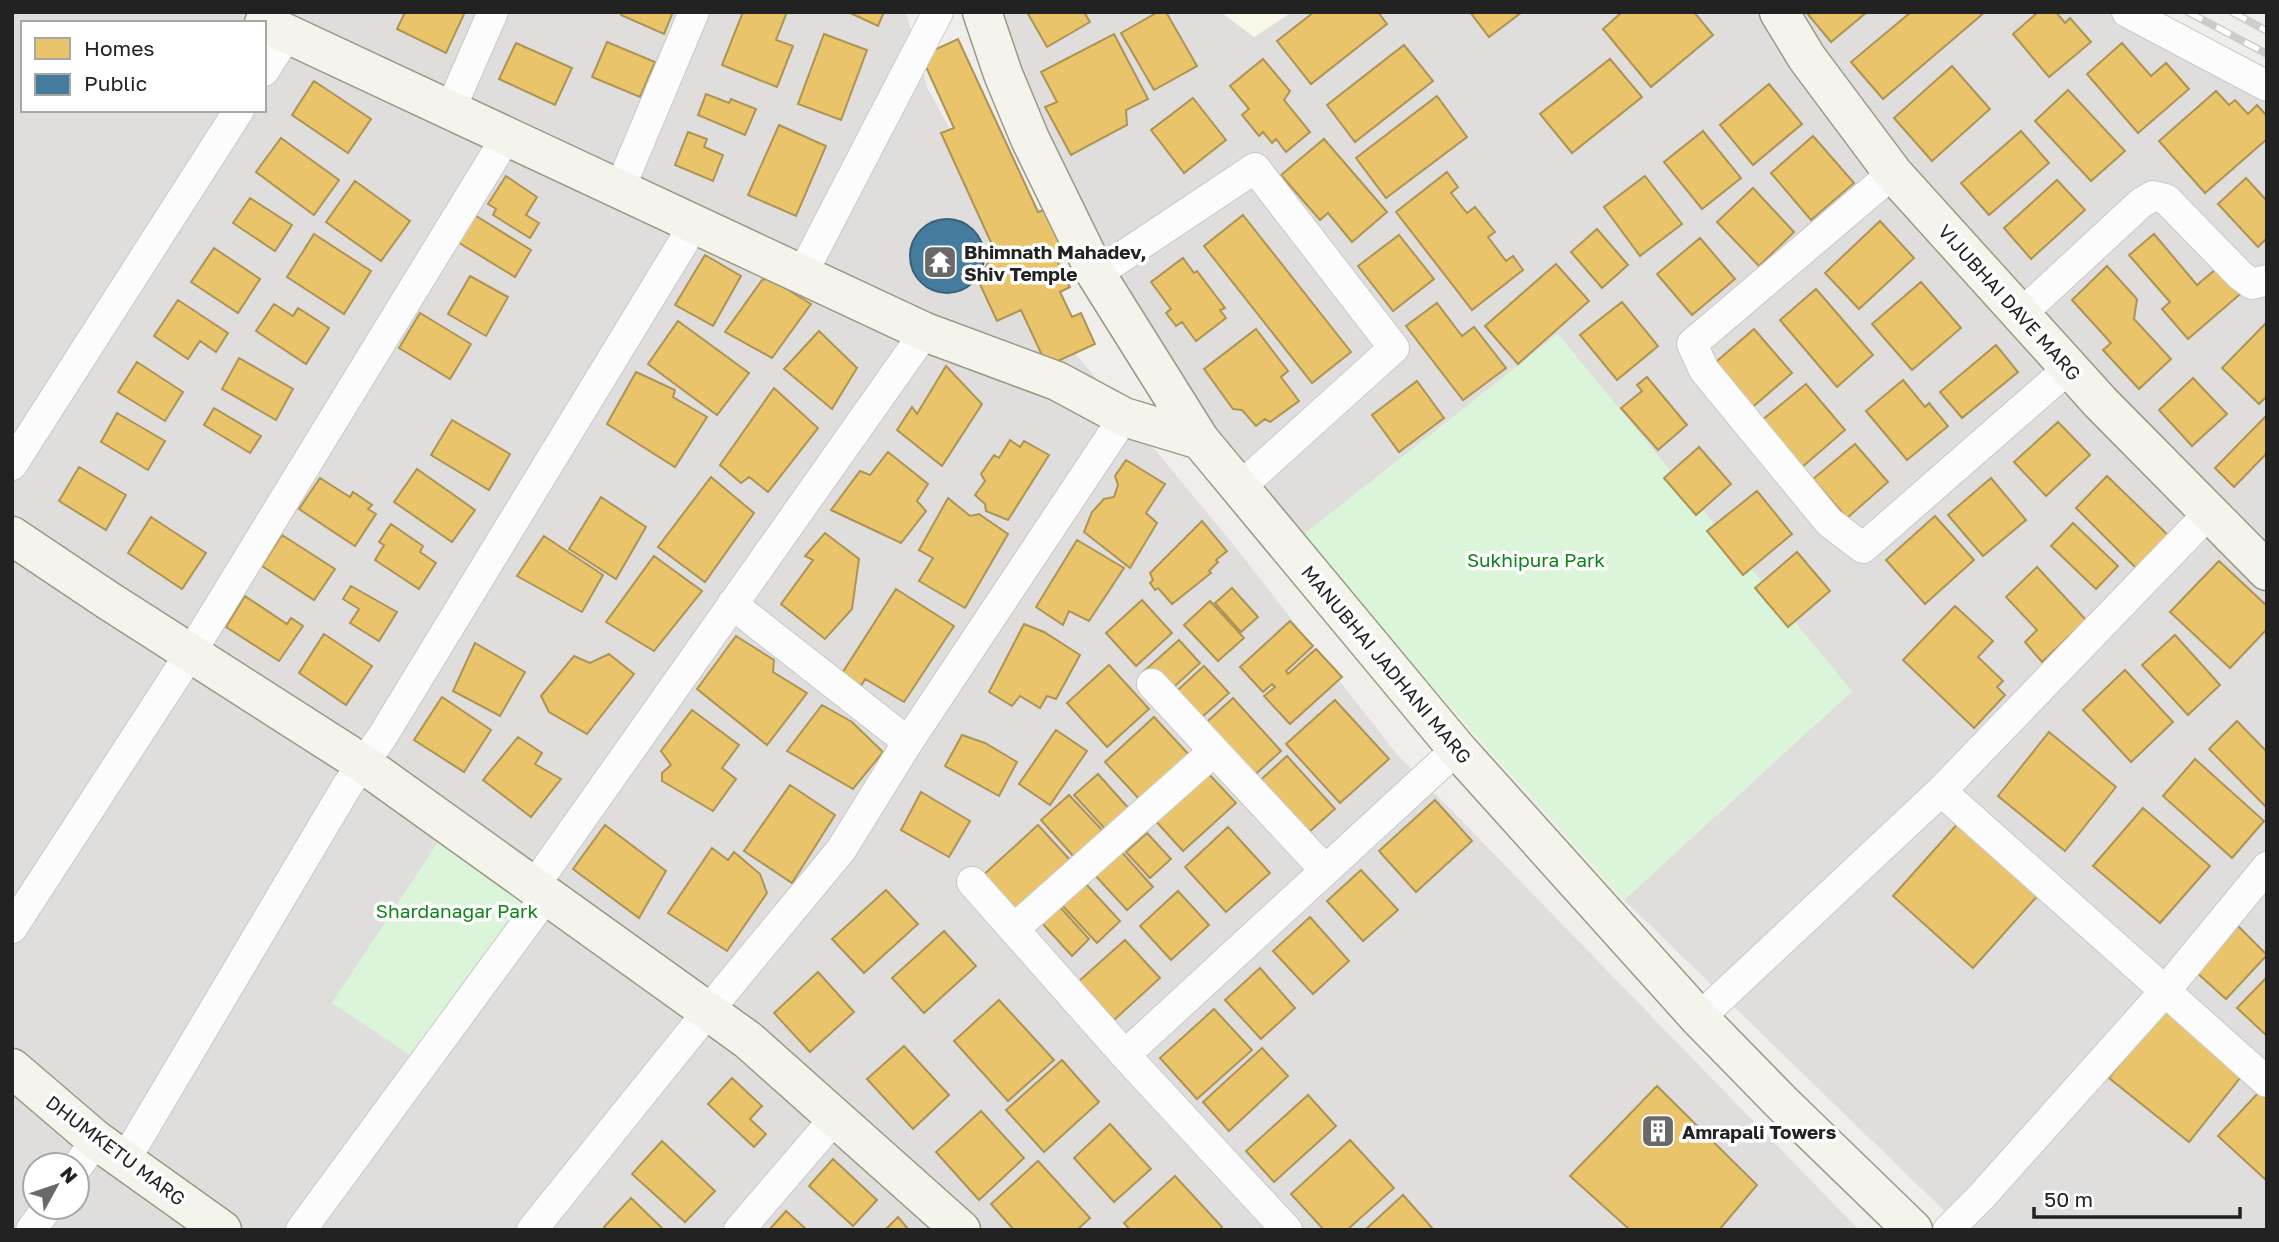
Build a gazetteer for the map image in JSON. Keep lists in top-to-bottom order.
{
  "streets": {
    "street": ["VIJUBHAI DAVE MARG", "MANUBHAI JADHANI MARG", "DHUMKETU MARG"]
  },
  "parks": ["Sukhipura Park", "Shardanagar Park"],
  "places": {
    "temple": ["Bhimnath Mahadev, Shiv Temple"],
    "building": ["Amrapali Towers"]
  },
  "legend": ["Homes", "Public"],
  "scale_bar": "50 m",
  "north": "top right"
}
